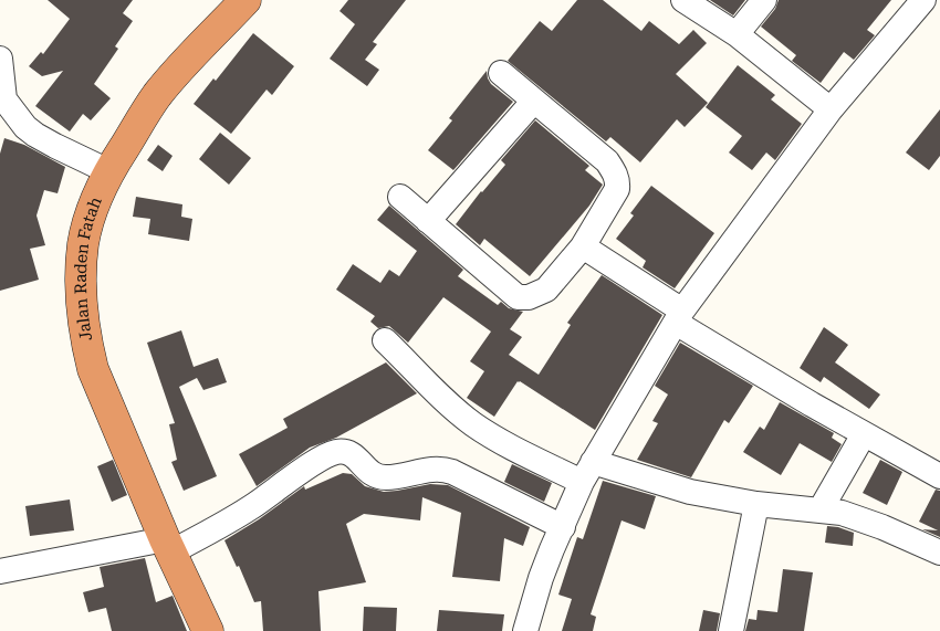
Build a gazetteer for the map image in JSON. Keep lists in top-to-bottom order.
{
  "streets": {
    "highway": ["Jalan Raden Fatah"]
  }
}
